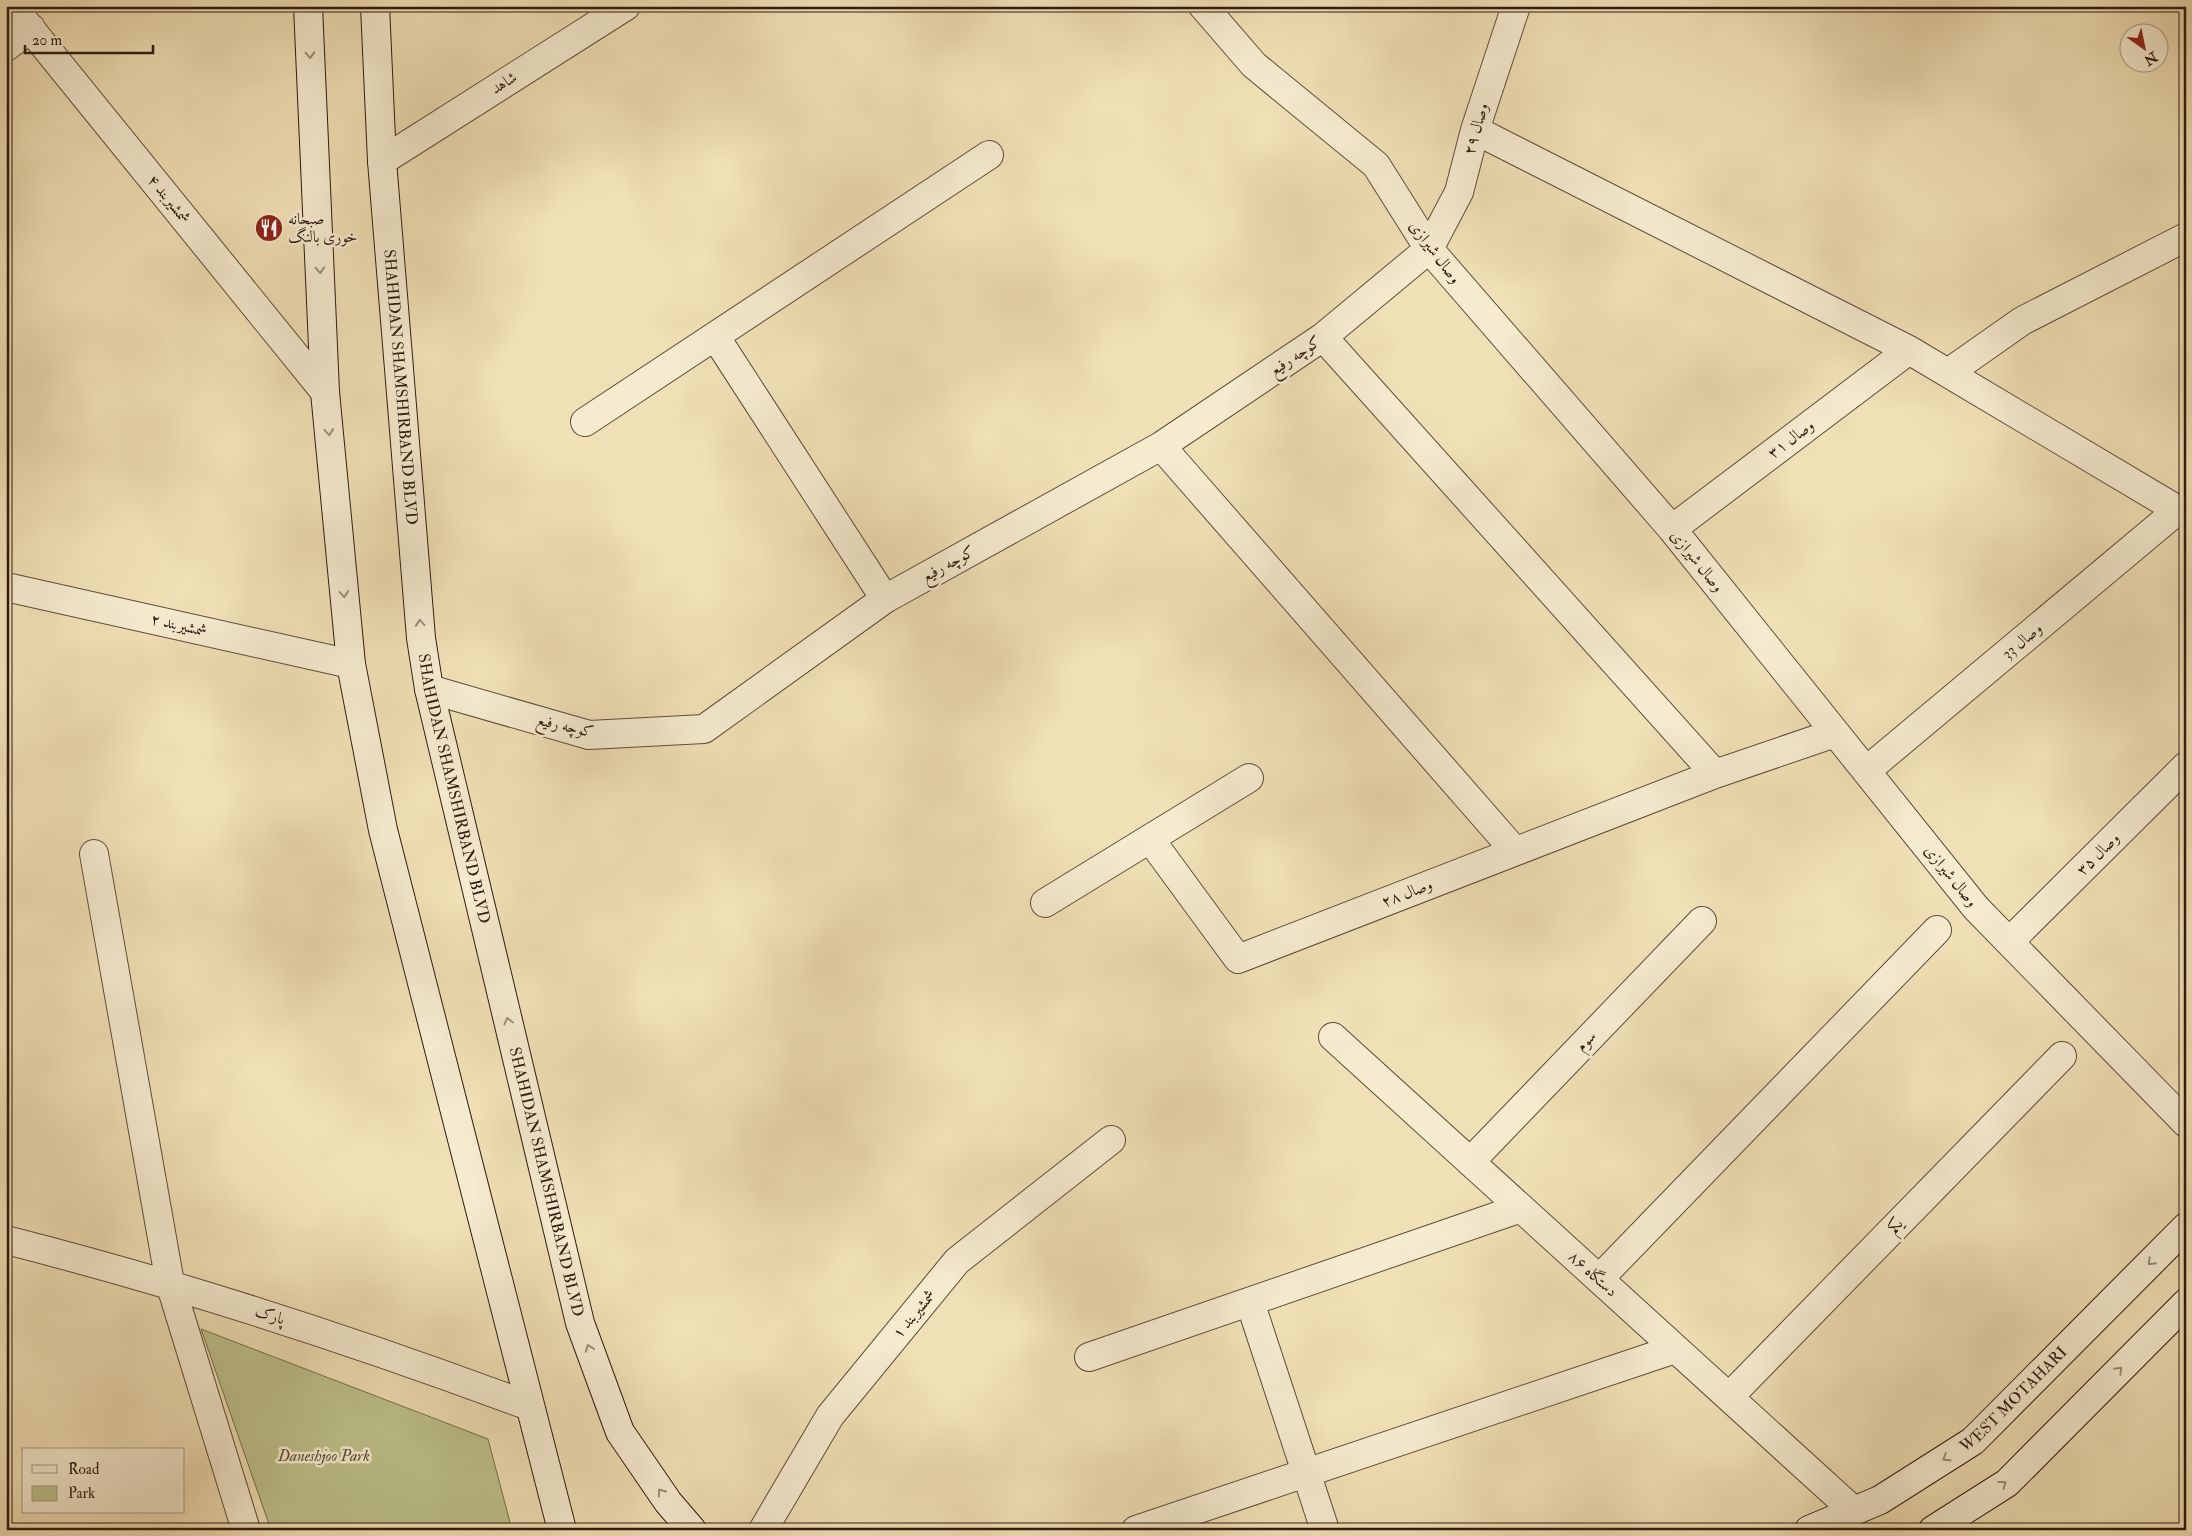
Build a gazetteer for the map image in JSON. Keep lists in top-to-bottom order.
{
  "streets": {
    "street": [
      "شاهد",
      "وصال ۲۹",
      "شمشیربند ۴",
      "وصال شیرازی",
      "کوچه رفیع",
      "SHAHIDAN SHAMSHIRBAND BLVD",
      "وصال ۳۱",
      "شمشیربند ۲",
      "وصال 33",
      "وصال ۳۵",
      "وصال ۲۸",
      "سوم",
      "یکم",
      "دستگاه ۸۶",
      "شمشیربند ۱",
      "پارک",
      "WEST MOTAHARI"
    ]
  },
  "crossings": [
    ["شاهد", "SHAHIDAN SHAMSHIRBAND BLVD"],
    ["وصال ۲۹", "وصال شیرازی"],
    ["وصال ۲۹", "کوچه رفیع"],
    ["وصال شیرازی", "کوچه رفیع"],
    ["وصال شیرازی", "وصال ۳۱"],
    ["وصال شیرازی", "وصال 33"],
    ["وصال شیرازی", "وصال ۳۵"],
    ["وصال شیرازی", "وصال ۲۸"],
    ["کوچه رفیع", "SHAHIDAN SHAMSHIRBAND BLVD"],
    ["سوم", "دستگاه ۸۶"],
    ["یکم", "دستگاه ۸۶"],
    ["دستگاه ۸۶", "WEST MOTAHARI"]
  ],
  "parks": ["Daneshjoo Park"],
  "places": {
    "restaurant": ["صبحانه خوری بالنگ"]
  },
  "legend": ["Road", "Park"],
  "scale_bar": "20 m",
  "north": "bottom right"
}
